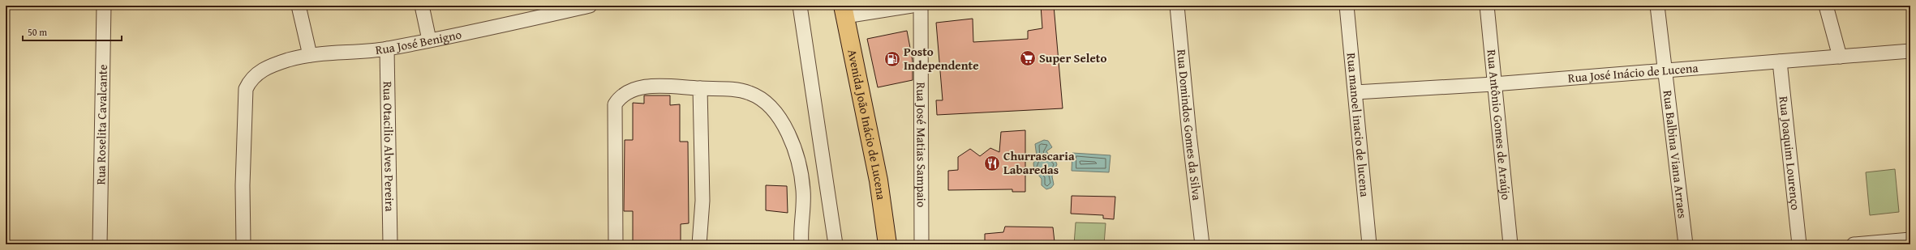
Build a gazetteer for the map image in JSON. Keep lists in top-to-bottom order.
{
  "streets": {
    "highway": ["Avenida João Inácio de Lucena"],
    "street": [
      "Rua José Benigno",
      "Rua José Inácio de Lucena",
      "Rua Roselita Cavalcante",
      "Rua manoel inacio de lucena",
      "Rua Domindos Gomes da Silva",
      "Rua Antônio Gomes de Araújo",
      "Rua José Matias Sampaio",
      "Rua Otacilio Alves Pereira",
      "Rua Joaquim Lourenço",
      "Rua Balbina Viana Arraes"
    ]
  },
  "crossings": [
    ["Rua José Benigno", "Rua Otacilio Alves Pereira"],
    ["Rua José Inácio de Lucena", "Rua manoel inacio de lucena"],
    ["Rua José Inácio de Lucena", "Rua Antônio Gomes de Araújo"],
    ["Rua José Inácio de Lucena", "Rua Joaquim Lourenço"],
    ["Rua José Inácio de Lucena", "Rua Balbina Viana Arraes"]
  ],
  "places": {
    "supermarket": ["Super Seleto"],
    "fuel station": ["Posto Independente"],
    "restaurant": ["Churrascaria Labaredas"]
  },
  "scale_bar": "50 m"
}
